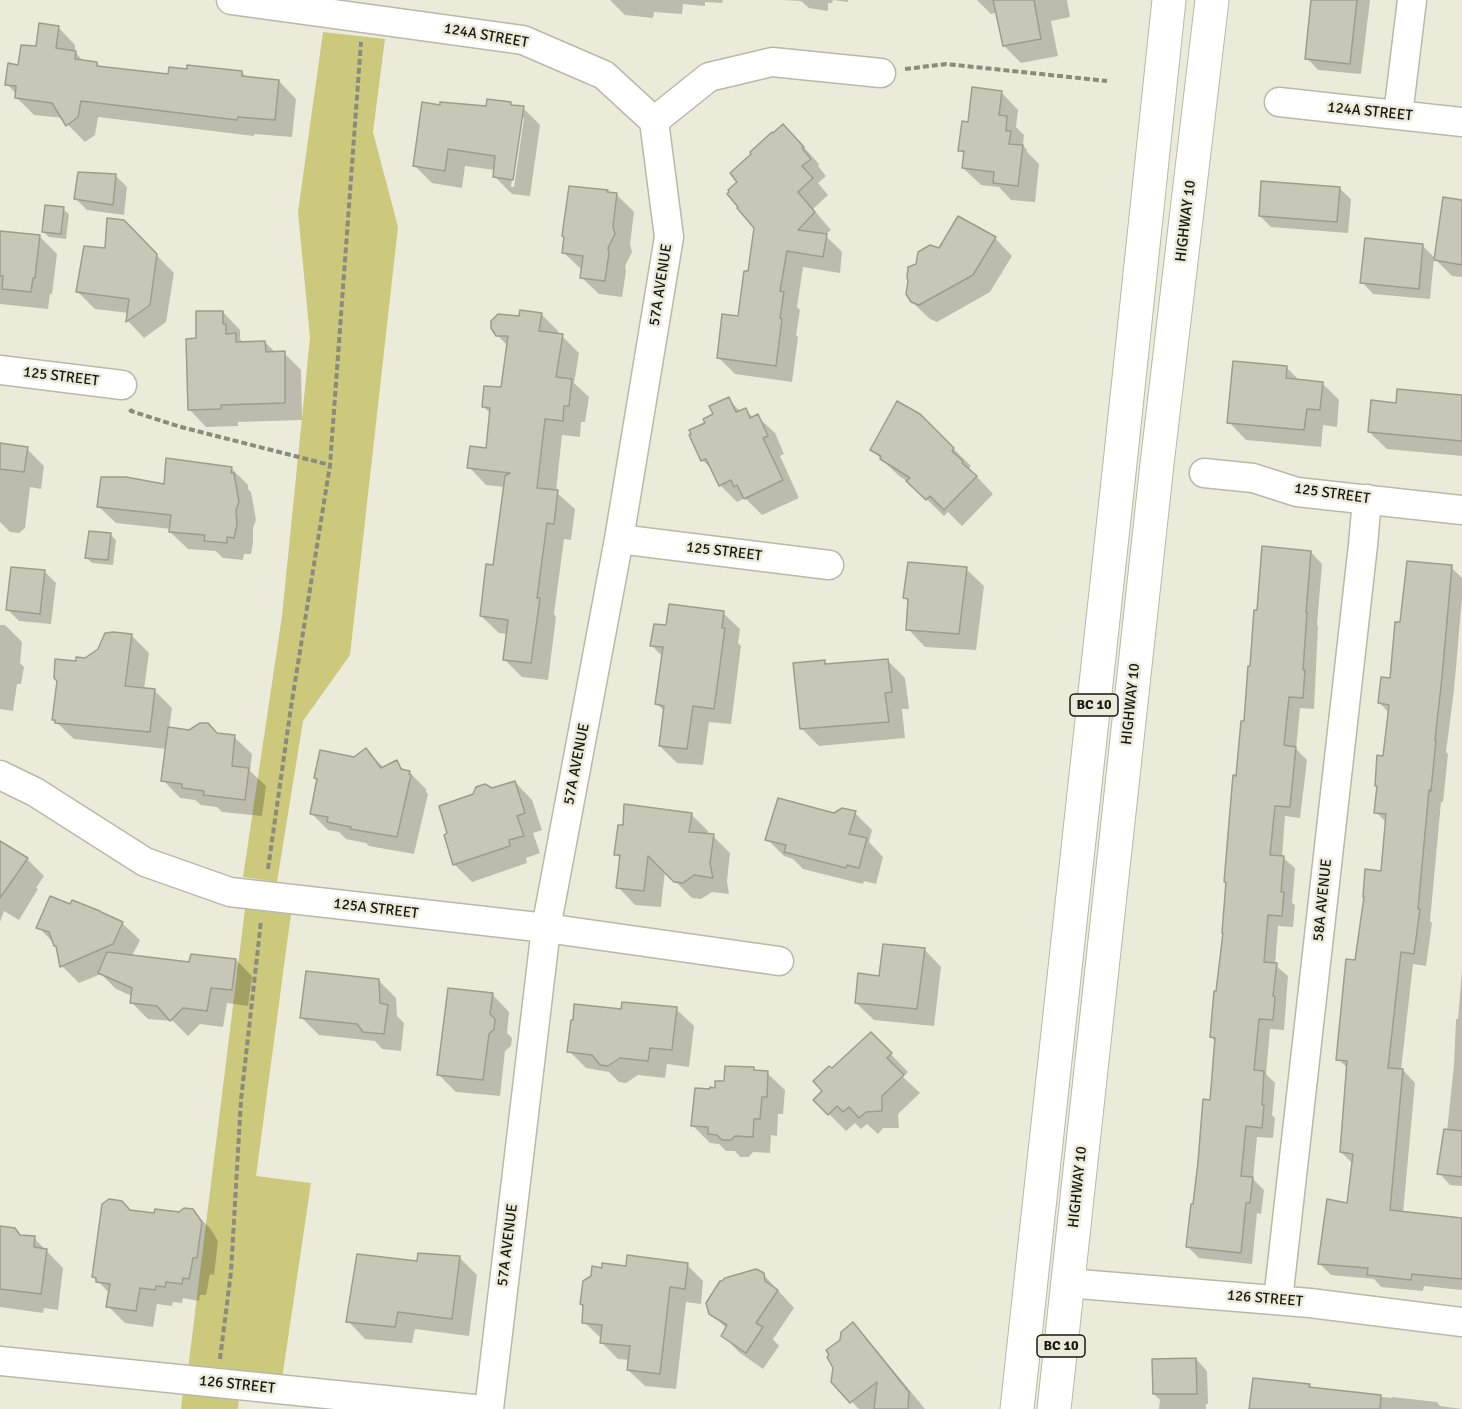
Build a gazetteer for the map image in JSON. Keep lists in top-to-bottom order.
{
  "streets": {
    "highway": ["HIGHWAY 10", "BC 10"],
    "street": [
      "124A STREET",
      "57A AVENUE",
      "125 STREET",
      "58A AVENUE",
      "125A STREET",
      "126 STREET"
    ]
  },
  "crossings": [
    ["124A STREET", "57A AVENUE"],
    ["HIGHWAY 10", "126 STREET"],
    ["57A AVENUE", "125 STREET"],
    ["57A AVENUE", "125A STREET"],
    ["125 STREET", "58A AVENUE"],
    ["58A AVENUE", "126 STREET"]
  ]
}
